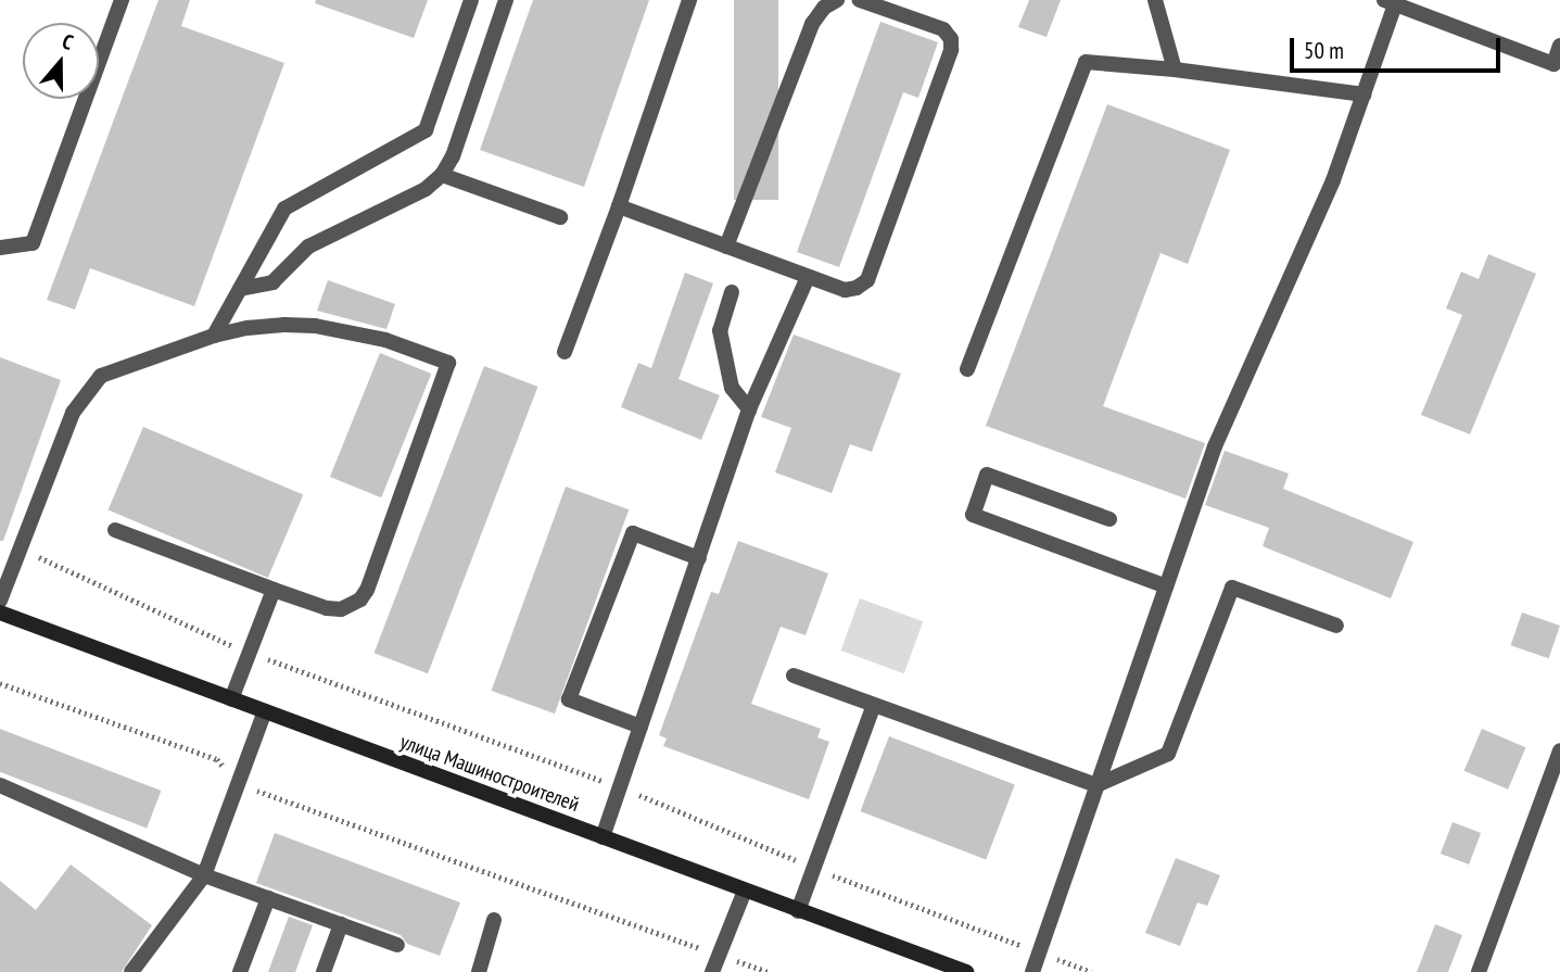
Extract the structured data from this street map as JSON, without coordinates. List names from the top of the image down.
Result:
{
  "streets": {
    "main road": ["улица Машиностроителей"]
  },
  "scale_bar": "50 m",
  "north": "top"
}
